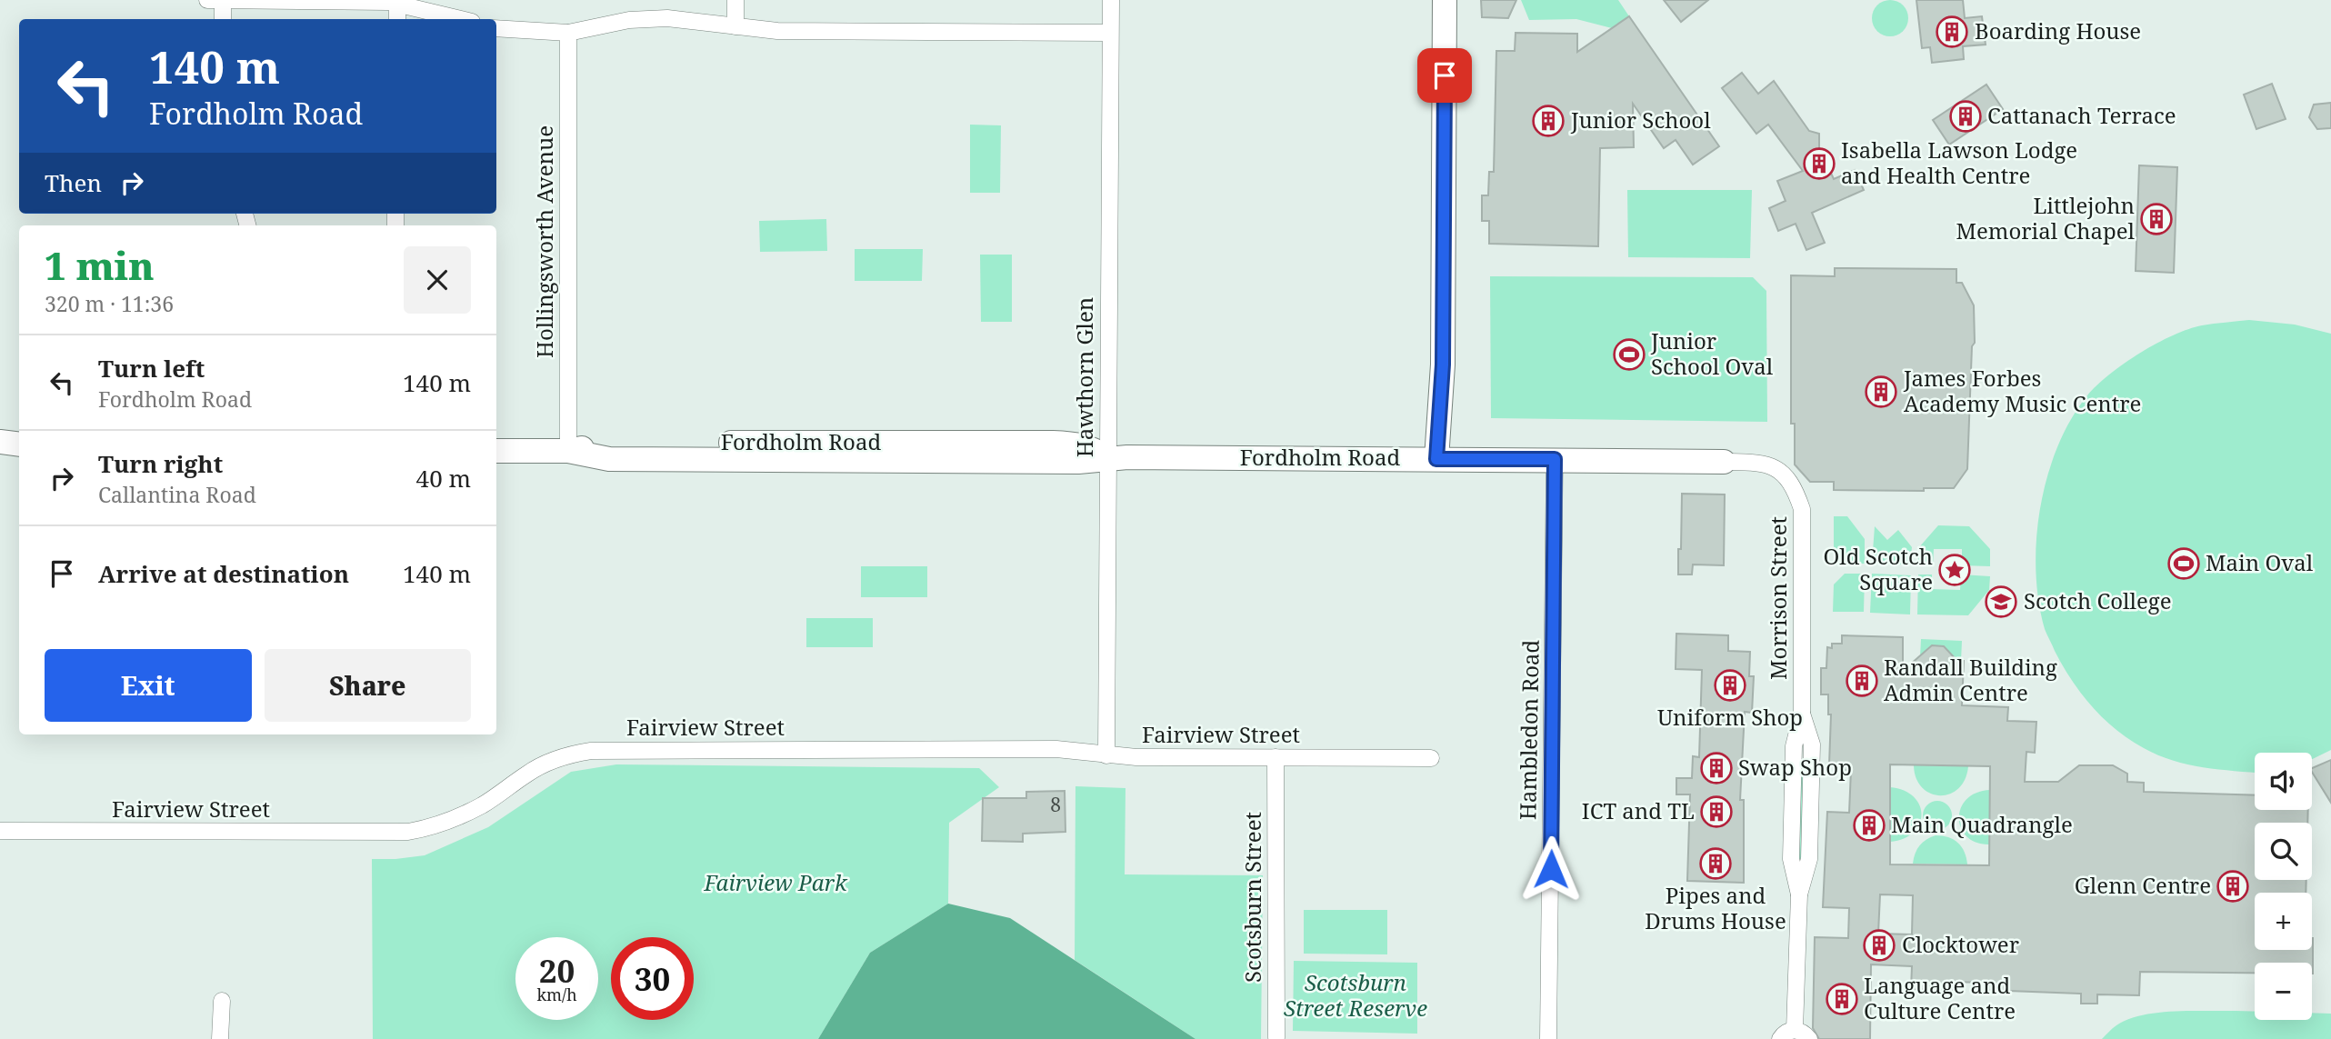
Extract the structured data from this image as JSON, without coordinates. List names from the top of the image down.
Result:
{
  "streets": {
    "street": [
      "Hollingsworth Avenue",
      "Hawthorn Glen",
      "Fordholm Road",
      "Morrison Street",
      "Fairview Street",
      "Hambledon Road",
      "Scotsburn Street"
    ]
  },
  "crossings": [
    ["Hollingsworth Avenue", "Fordholm Road"],
    ["Hawthorn Glen", "Fordholm Road"],
    ["Hawthorn Glen", "Fairview Street"],
    ["Fordholm Road", "Morrison Street"],
    ["Fordholm Road", "Hambledon Road"],
    ["Fairview Street", "Scotsburn Street"]
  ],
  "parks": ["Fairview Park", "Scotsburn Street Reserve"],
  "places": {
    "building": [
      "Boarding House",
      "Cattanach Terrace",
      "Junior School",
      "Isabella Lawson Lodge and Health Centre",
      "Littlejohn Memorial Chapel",
      "James Forbes Academy Music Centre",
      "Randall Building Admin Centre",
      "Uniform Shop",
      "Swap Shop",
      "ICT and TL",
      "Main Quadrangle",
      "Pipes and Drums House",
      "Glenn Centre",
      "Clocktower",
      "Language and Culture Centre"
    ],
    "sports": ["Junior School Oval", "Main Oval"],
    "place": ["Old Scotch Square"],
    "school or university": ["Scotch College"]
  },
  "house_numbers": ["8"],
  "page": {
    "turn": ["140 m", "Fordholm Road"],
    "then": "Then",
    "heading": ["1 min", "320 m · 11:36"],
    "list": [
      {
        "name": "Turn left",
        "note": "Fordholm Road",
        "value": "140 m"
      },
      {
        "name": "Turn right",
        "note": "Callantina Road",
        "value": "40 m"
      },
      {
        "name": "Arrive at destination",
        "value": "140 m"
      }
    ],
    "buttons": ["Exit", "Share"],
    "map_buttons": ["+", "−"],
    "speed": "20 km/h",
    "limit": "30"
  }
}
